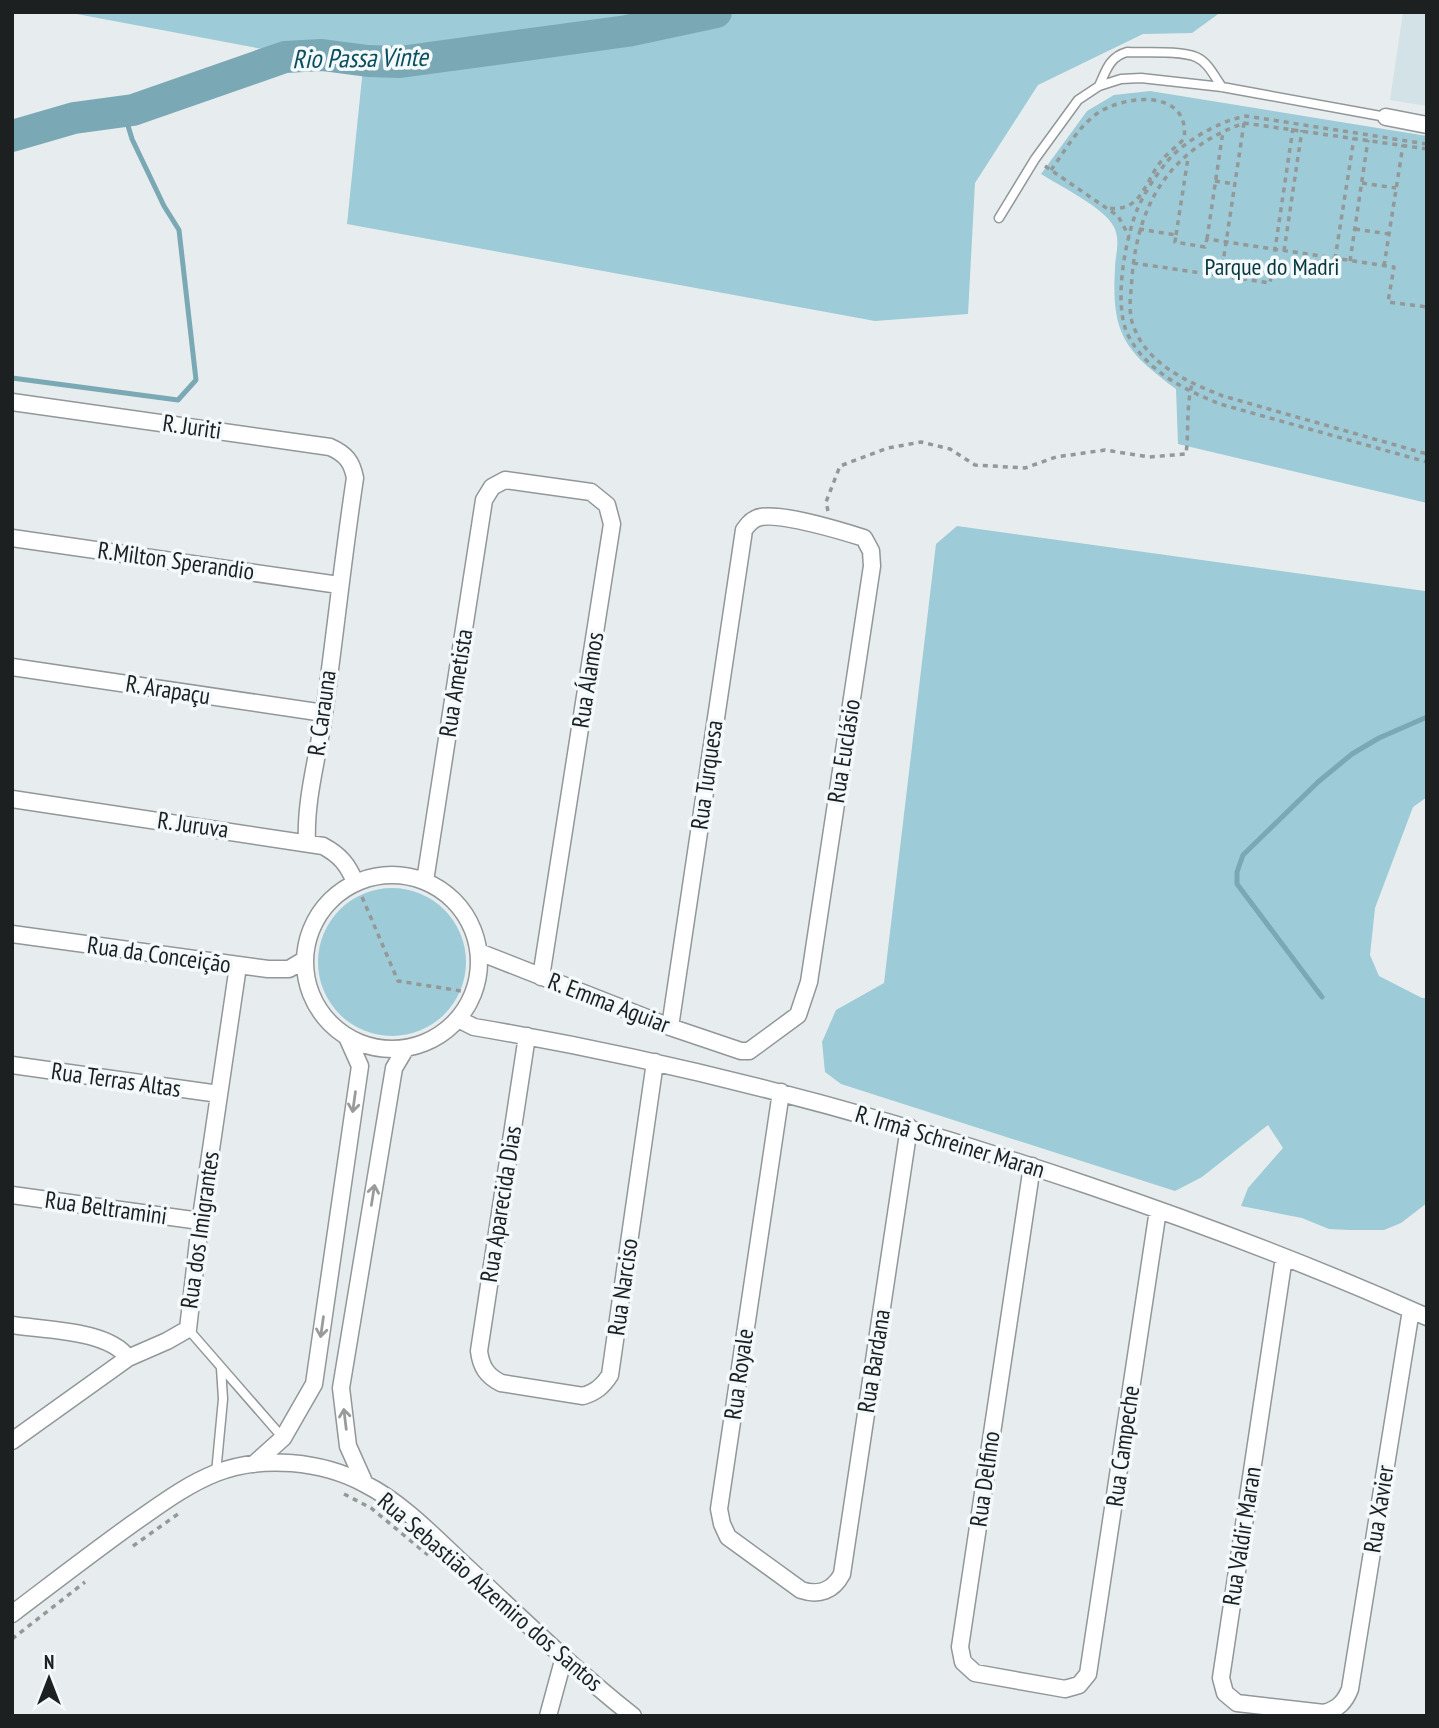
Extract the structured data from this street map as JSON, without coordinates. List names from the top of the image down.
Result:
{
  "streets": {
    "street": [
      "R. Juriti",
      "R.Milton Sperandio",
      "Rua Álamos",
      "Rua Ametista",
      "R. Arapaçu",
      "R. Carauna",
      "Rua Euclásio",
      "Rua Turquesa",
      "R. Juruva",
      "Rua da Conceição",
      "R. Emma Aguiar",
      "Rua Terras Altas",
      "R. Irmã Schreiner Maran",
      "Rua Aparecida Dias",
      "Rua Beltramini",
      "Rua dos Imigrantes",
      "Rua Narciso",
      "Rua Bardana",
      "Rua Royale",
      "Rua Campeche",
      "Rua Delfino",
      "Rua Xavier",
      "Rua Valdir Maran",
      "Rua Sebastião Alzemiro dos Santos"
    ]
  },
  "crossings": [
    ["R. Juriti", "R. Carauna"],
    ["R.Milton Sperandio", "R. Carauna"],
    ["Rua Álamos", "Rua Ametista"],
    ["Rua Álamos", "R. Emma Aguiar"],
    ["R. Arapaçu", "R. Carauna"],
    ["R. Carauna", "R. Juruva"],
    ["Rua Euclásio", "Rua Turquesa"],
    ["Rua Euclásio", "R. Emma Aguiar"],
    ["Rua Turquesa", "R. Emma Aguiar"],
    ["Rua da Conceição", "Rua dos Imigrantes"],
    ["Rua Terras Altas", "Rua dos Imigrantes"],
    ["R. Irmã Schreiner Maran", "Rua Aparecida Dias"],
    ["R. Irmã Schreiner Maran", "Rua Narciso"],
    ["R. Irmã Schreiner Maran", "Rua Bardana"],
    ["R. Irmã Schreiner Maran", "Rua Royale"],
    ["R. Irmã Schreiner Maran", "Rua Campeche"],
    ["R. Irmã Schreiner Maran", "Rua Delfino"],
    ["R. Irmã Schreiner Maran", "Rua Xavier"],
    ["R. Irmã Schreiner Maran", "Rua Valdir Maran"],
    ["Rua Aparecida Dias", "Rua Narciso"],
    ["Rua Beltramini", "Rua dos Imigrantes"],
    ["Rua Bardana", "Rua Royale"],
    ["Rua Campeche", "Rua Delfino"],
    ["Rua Xavier", "Rua Valdir Maran"]
  ],
  "water": ["Rio Passa Vinte"],
  "parks": ["Parque do Madri"],
  "north": "top"
}
